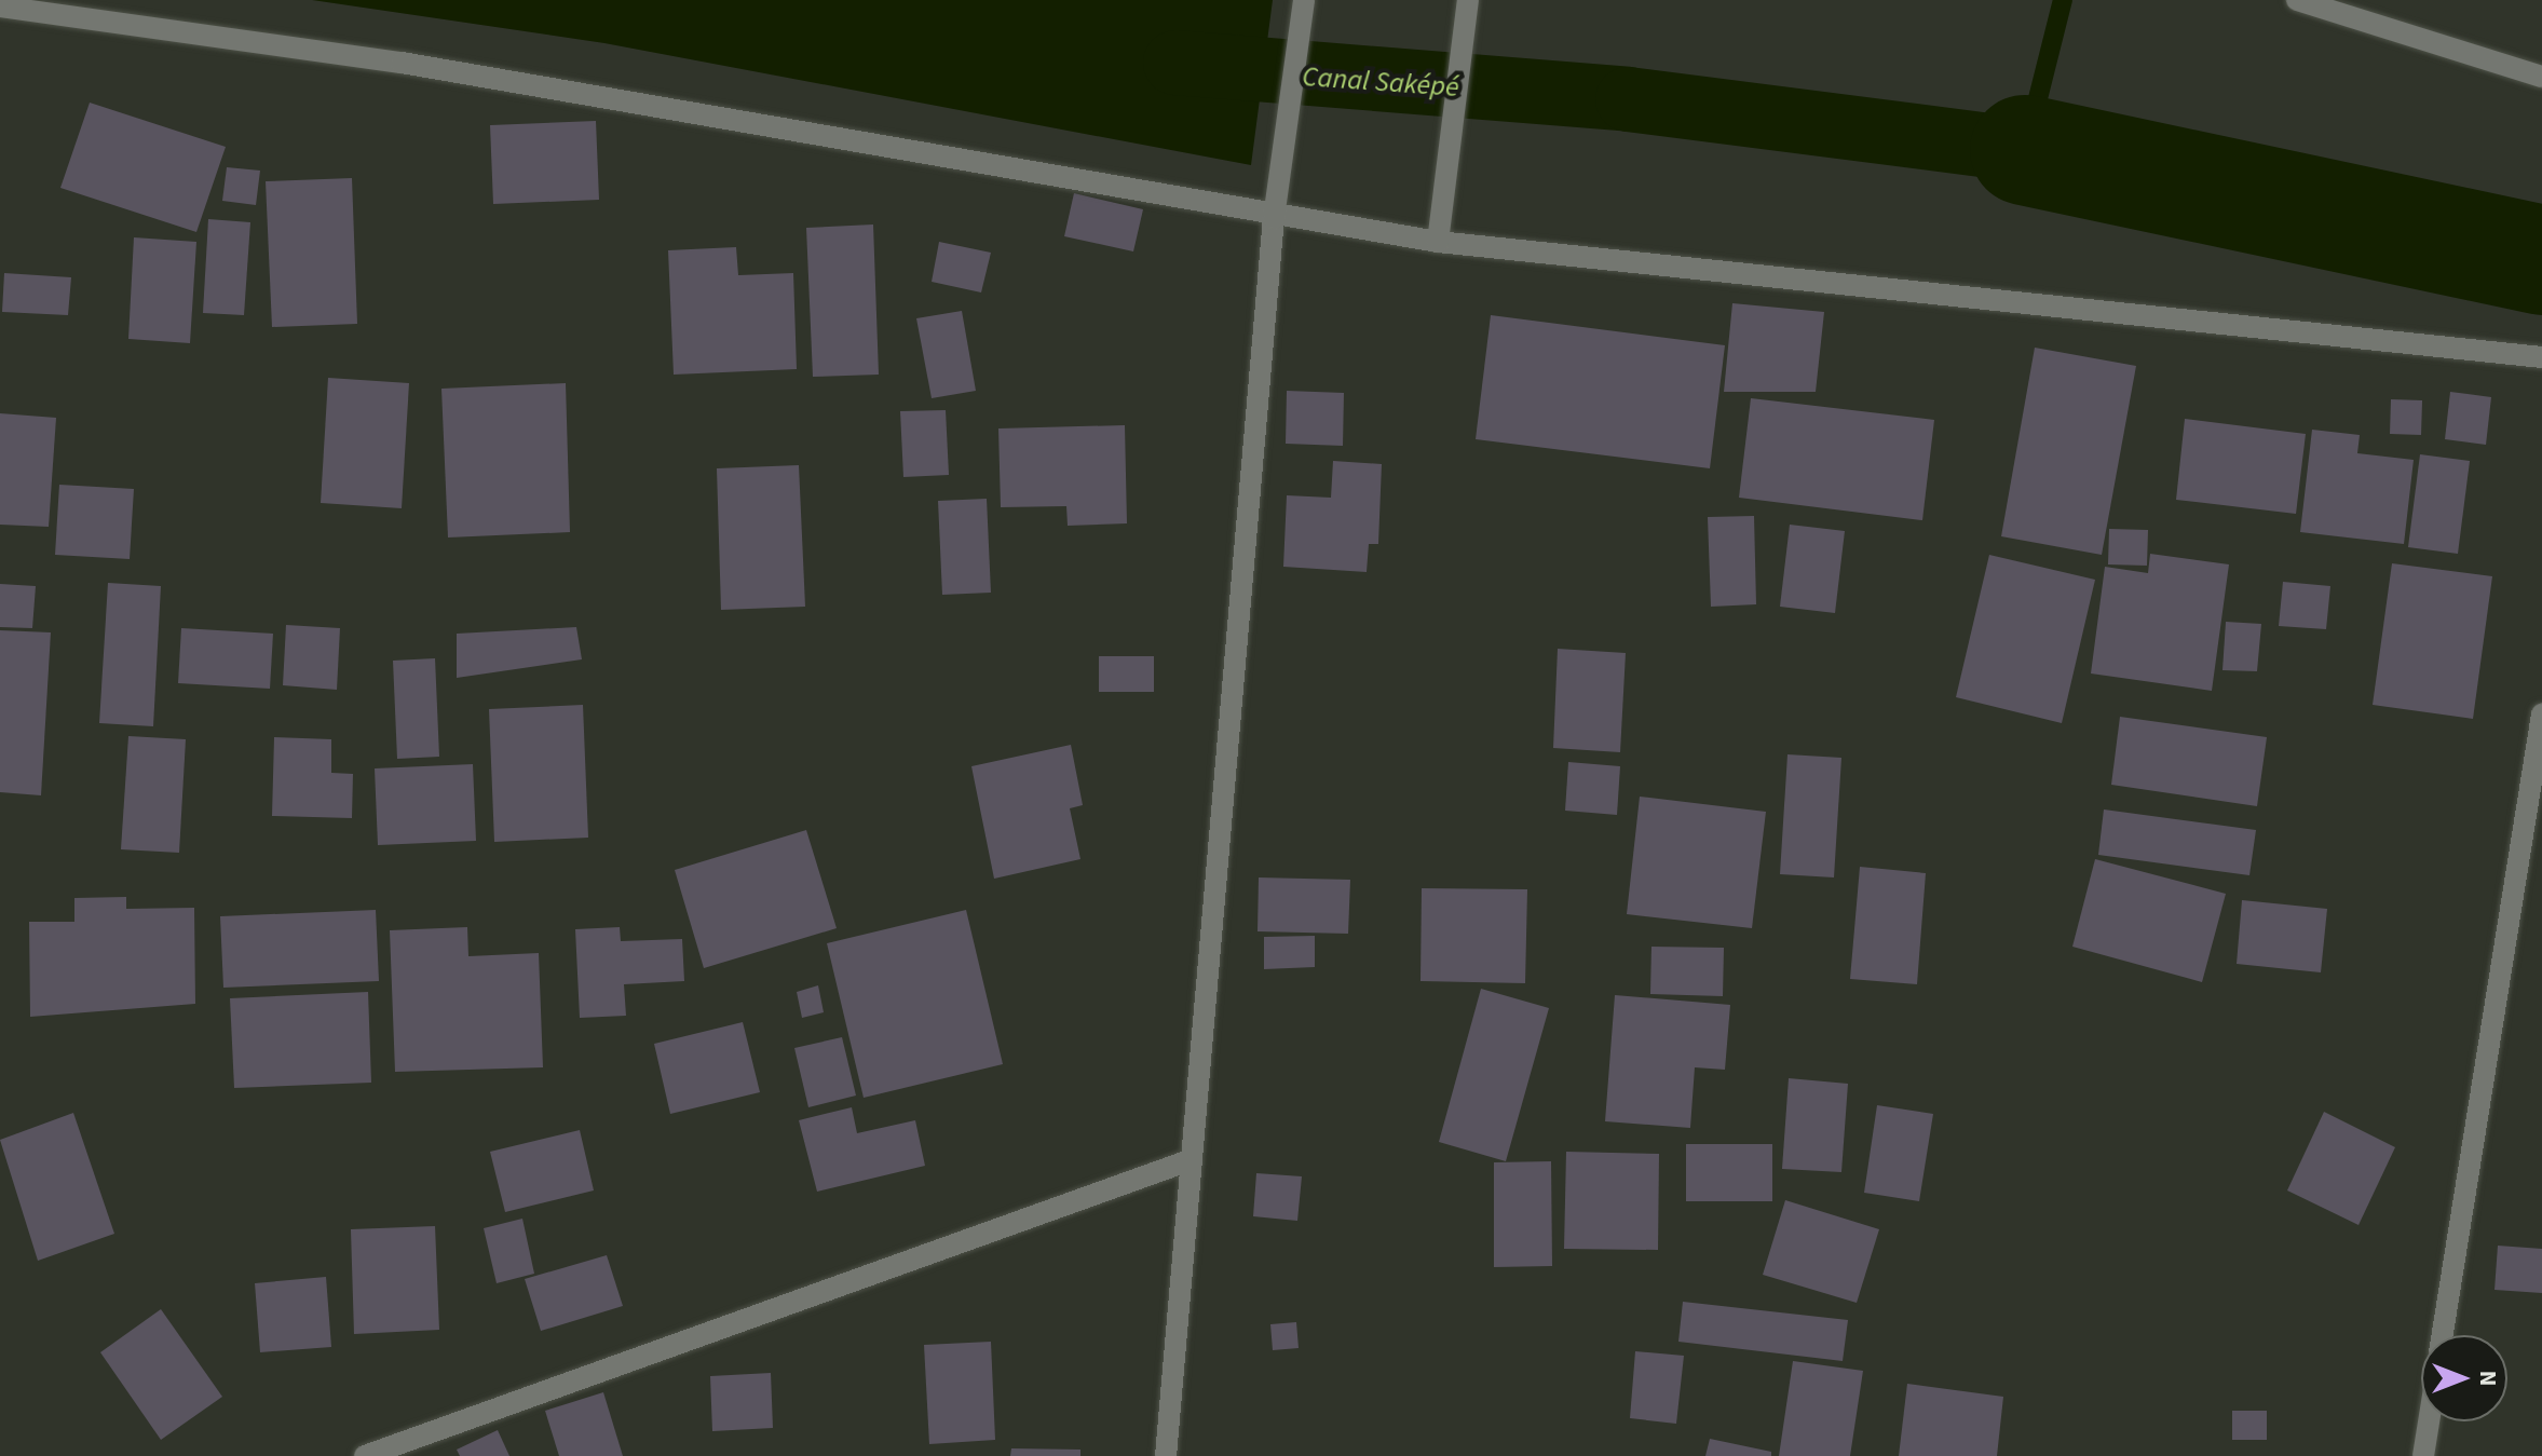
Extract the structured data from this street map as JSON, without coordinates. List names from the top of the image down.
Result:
{
  "water": ["Canal Saképé"],
  "north": "right"
}
